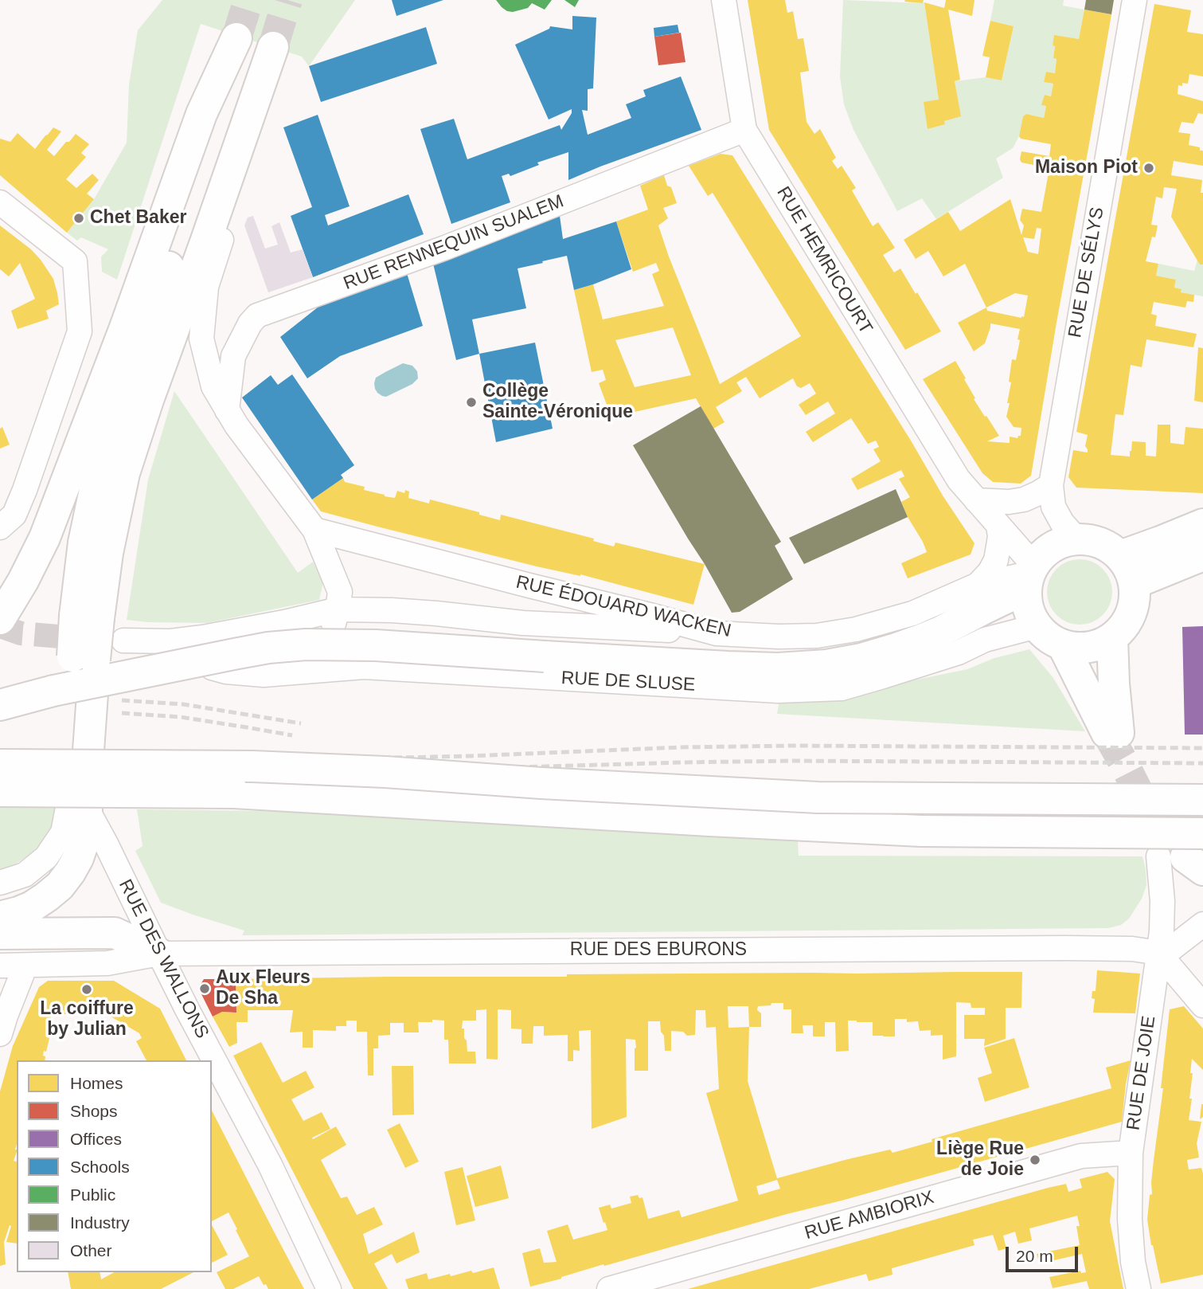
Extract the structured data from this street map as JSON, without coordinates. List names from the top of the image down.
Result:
{
  "streets": {
    "street": [
      "RUE RENNEQUIN SUALEM",
      "RUE HEMRICOURT",
      "RUE DE SÉLYS",
      "RUE ÉDOUARD WACKEN",
      "RUE DE SLUSE",
      "RUE DES EBURONS",
      "RUE DES WALLONS",
      "RUE DE JOIE",
      "RUE AMBIORIX"
    ]
  },
  "crossings": [
    ["RUE RENNEQUIN SUALEM", "RUE HEMRICOURT"],
    ["RUE HEMRICOURT", "RUE DE SÉLYS"],
    ["RUE HEMRICOURT", "RUE ÉDOUARD WACKEN"],
    ["RUE HEMRICOURT", "RUE DE SLUSE"],
    ["RUE DE SÉLYS", "RUE ÉDOUARD WACKEN"],
    ["RUE DE SÉLYS", "RUE DE SLUSE"],
    ["RUE ÉDOUARD WACKEN", "RUE DE SLUSE"],
    ["RUE DES EBURONS", "RUE DES WALLONS"],
    ["RUE DES EBURONS", "RUE DE JOIE"],
    ["RUE DE JOIE", "RUE AMBIORIX"]
  ],
  "places": [
    "Maison Piot",
    "Chet Baker",
    "Collège Sainte-Véronique",
    "Aux Fleurs De Sha",
    "La coiffure by Julian",
    "Liège Rue de Joie"
  ],
  "legend": [
    "Homes",
    "Shops",
    "Offices",
    "Schools",
    "Public",
    "Industry",
    "Other"
  ],
  "scale_bar": "20 m"
}
